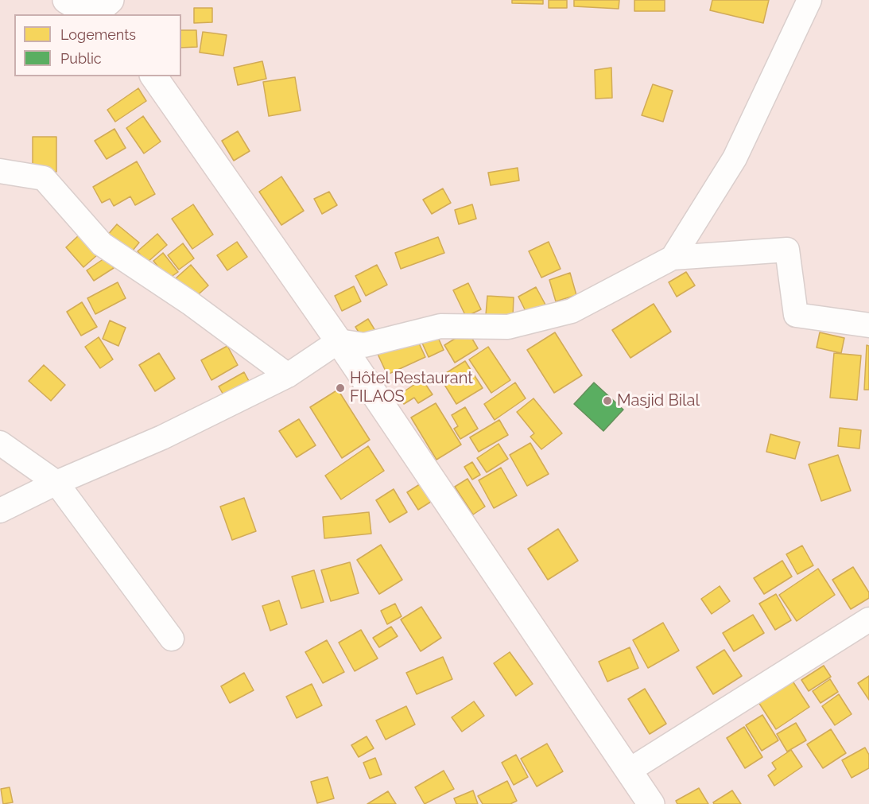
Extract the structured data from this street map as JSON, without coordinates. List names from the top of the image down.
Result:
{
  "places": ["Hôtel Restaurant FILAOS", "Masjid Bilal"],
  "legend": ["Logements", "Public"]
}
